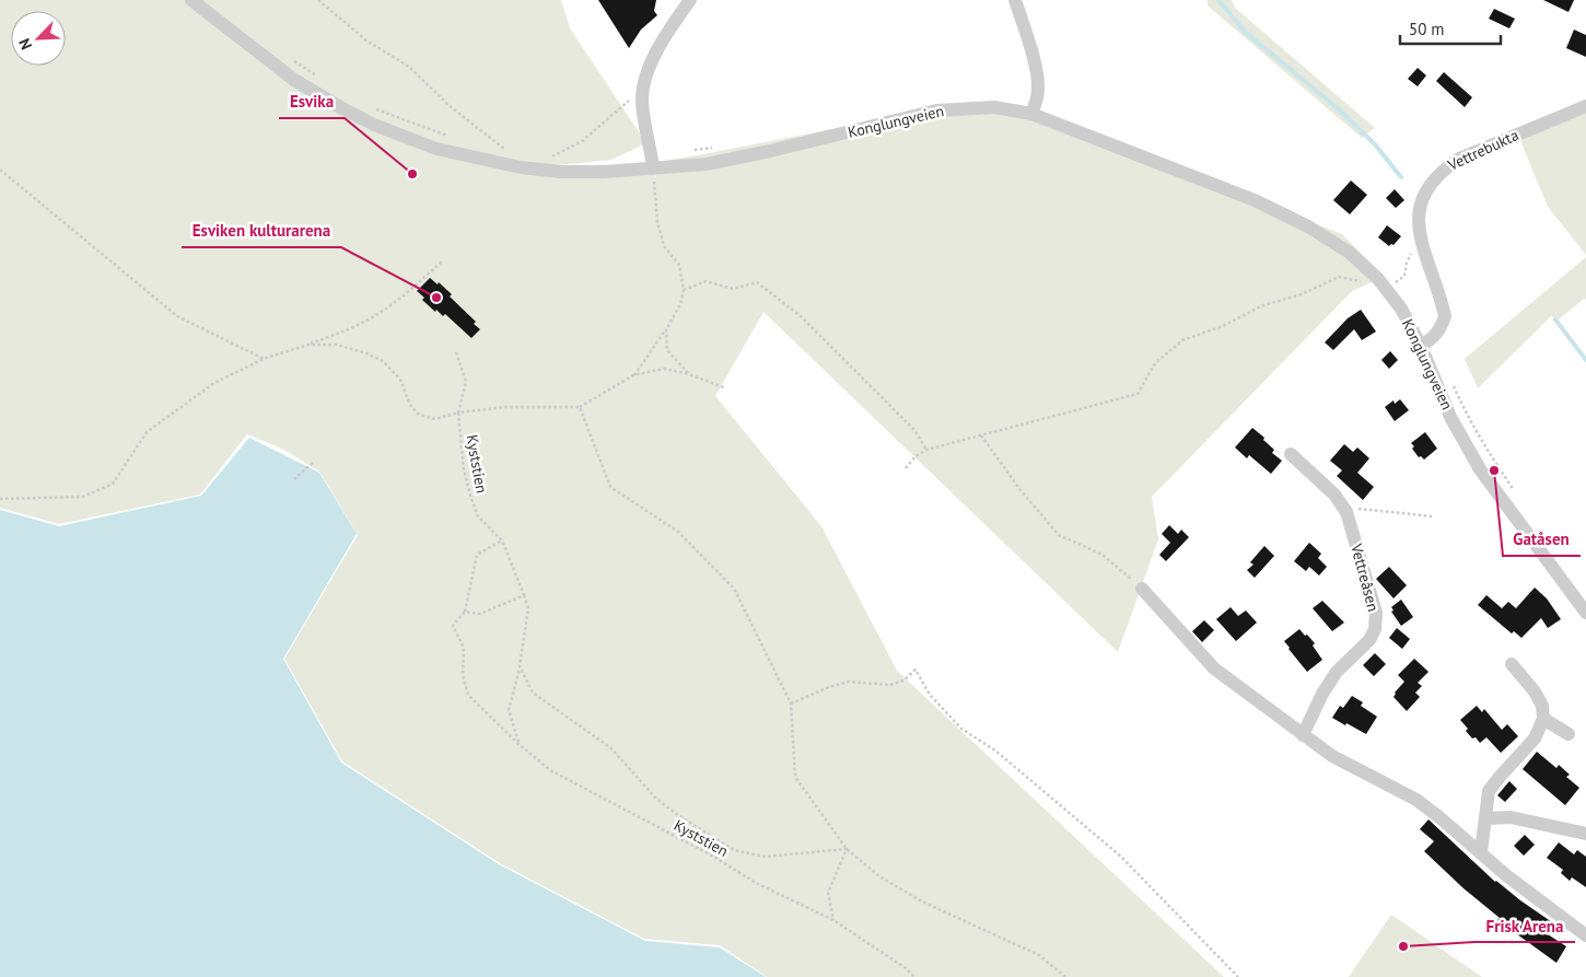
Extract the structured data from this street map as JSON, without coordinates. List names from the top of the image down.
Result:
{
  "streets": {
    "street": ["Konglungveien", "Vettrebukta", "Vettreåsen"],
    "path": ["Kyststien"]
  },
  "crossings": [
    ["Konglungveien", "Vettrebukta"]
  ],
  "places": [
    "Esvika",
    "Esviken kulturarena",
    "Gatåsen",
    "Frisk Arena"
  ],
  "scale_bar": "50 m",
  "north": "bottom left"
}
